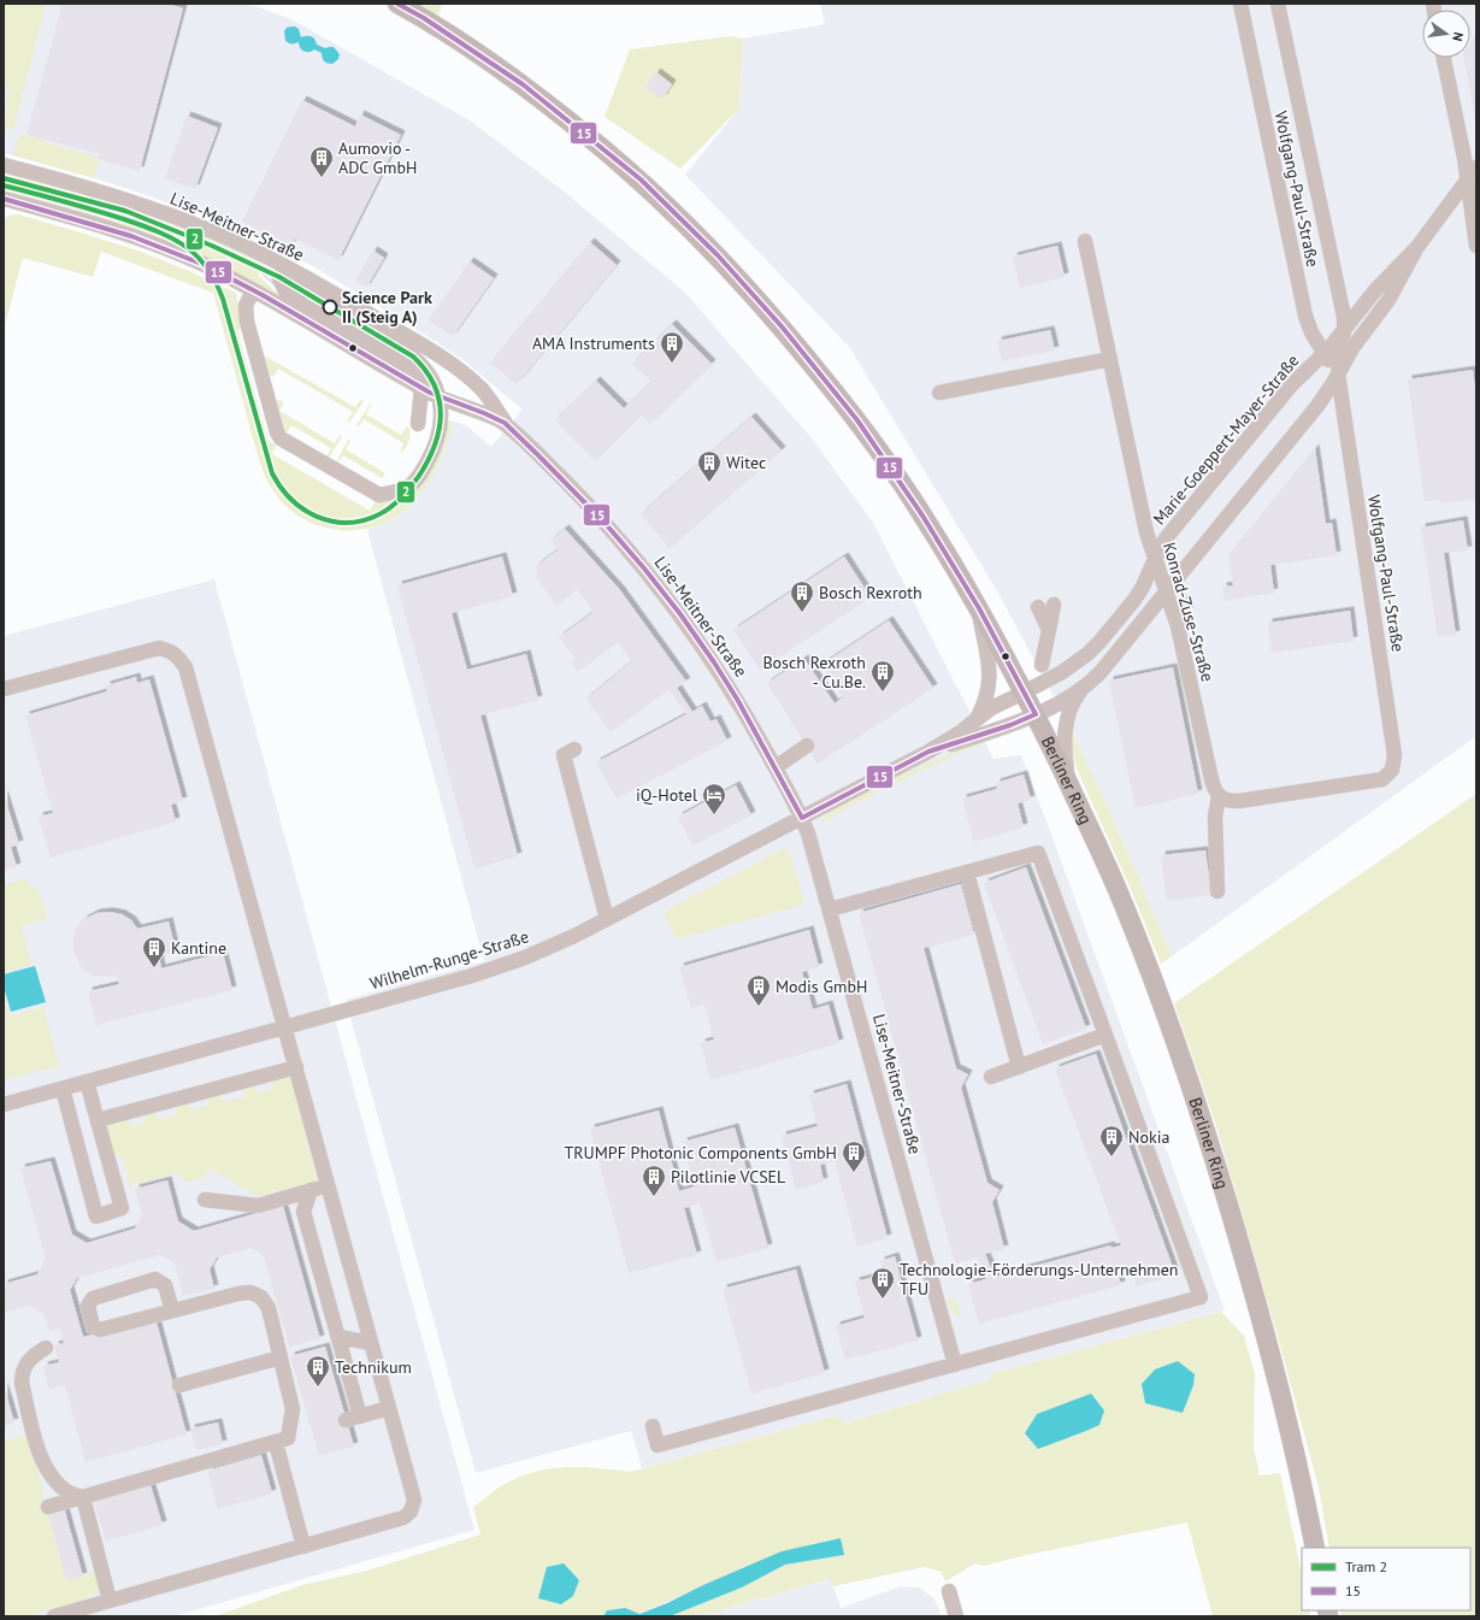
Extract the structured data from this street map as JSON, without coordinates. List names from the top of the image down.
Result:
{
  "streets": {
    "main road": ["Berliner Ring"],
    "street": [
      "Wolfgang-Paul-Straße",
      "Lise-Meitner-Straße",
      "Marie-Goeppert-Mayer-Straße",
      "Konrad-Zuse-Straße",
      "Wilhelm-Runge-Straße"
    ]
  },
  "crossings": [
    ["Wolfgang-Paul-Straße", "Marie-Goeppert-Mayer-Straße"],
    ["Wolfgang-Paul-Straße", "Konrad-Zuse-Straße"],
    ["Lise-Meitner-Straße", "Wilhelm-Runge-Straße"],
    ["Marie-Goeppert-Mayer-Straße", "Konrad-Zuse-Straße"],
    ["Marie-Goeppert-Mayer-Straße", "Berliner Ring"],
    ["Marie-Goeppert-Mayer-Straße", "Wilhelm-Runge-Straße"],
    ["Berliner Ring", "Wilhelm-Runge-Straße"]
  ],
  "places": {
    "building": [
      "Aumovio - ADC GmbH",
      "AMA Instruments",
      "Witec",
      "Bosch Rexroth",
      "Bosch Rexroth - Cu.Be.",
      "Kantine",
      "Modis GmbH",
      "Nokia",
      "TRUMPF Photonic Components GmbH",
      "Pilotlinie VCSEL",
      "Technologie-Förderungs-Unternehmen TFU",
      "Technikum"
    ],
    "other": ["Science Park II (Steig A)"],
    "hotel": ["iQ-Hotel"]
  },
  "lines": ["transit line 15", "tram line 2"],
  "legend": ["Tram 2", "15"],
  "north": "right"
}
